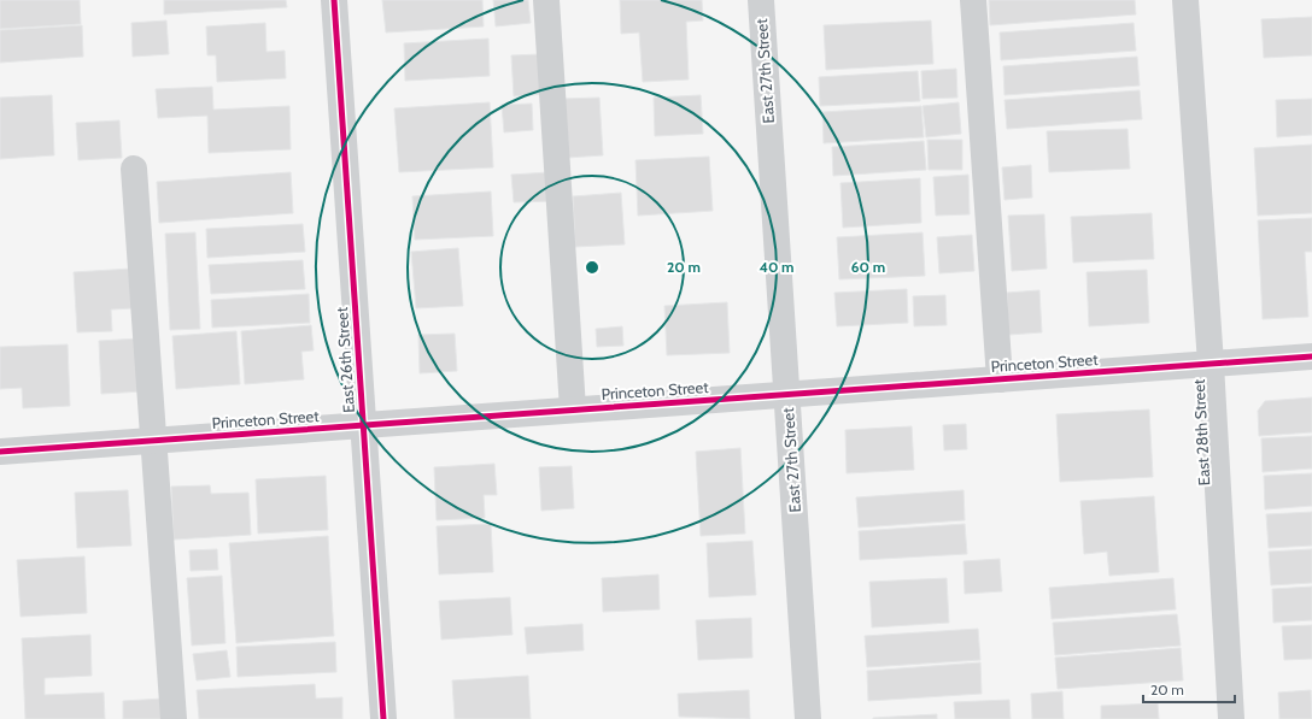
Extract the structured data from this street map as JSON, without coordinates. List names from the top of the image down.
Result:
{
  "streets": {
    "street": [
      "East 27th Street",
      "East 26th Street",
      "Princeton Street",
      "East 28th Street"
    ]
  },
  "crossings": [
    ["East 27th Street", "Princeton Street"],
    ["East 26th Street", "Princeton Street"],
    ["Princeton Street", "East 28th Street"]
  ],
  "scale_bar": "20 m",
  "rings": ["20 m", "40 m", "60 m"]
}
